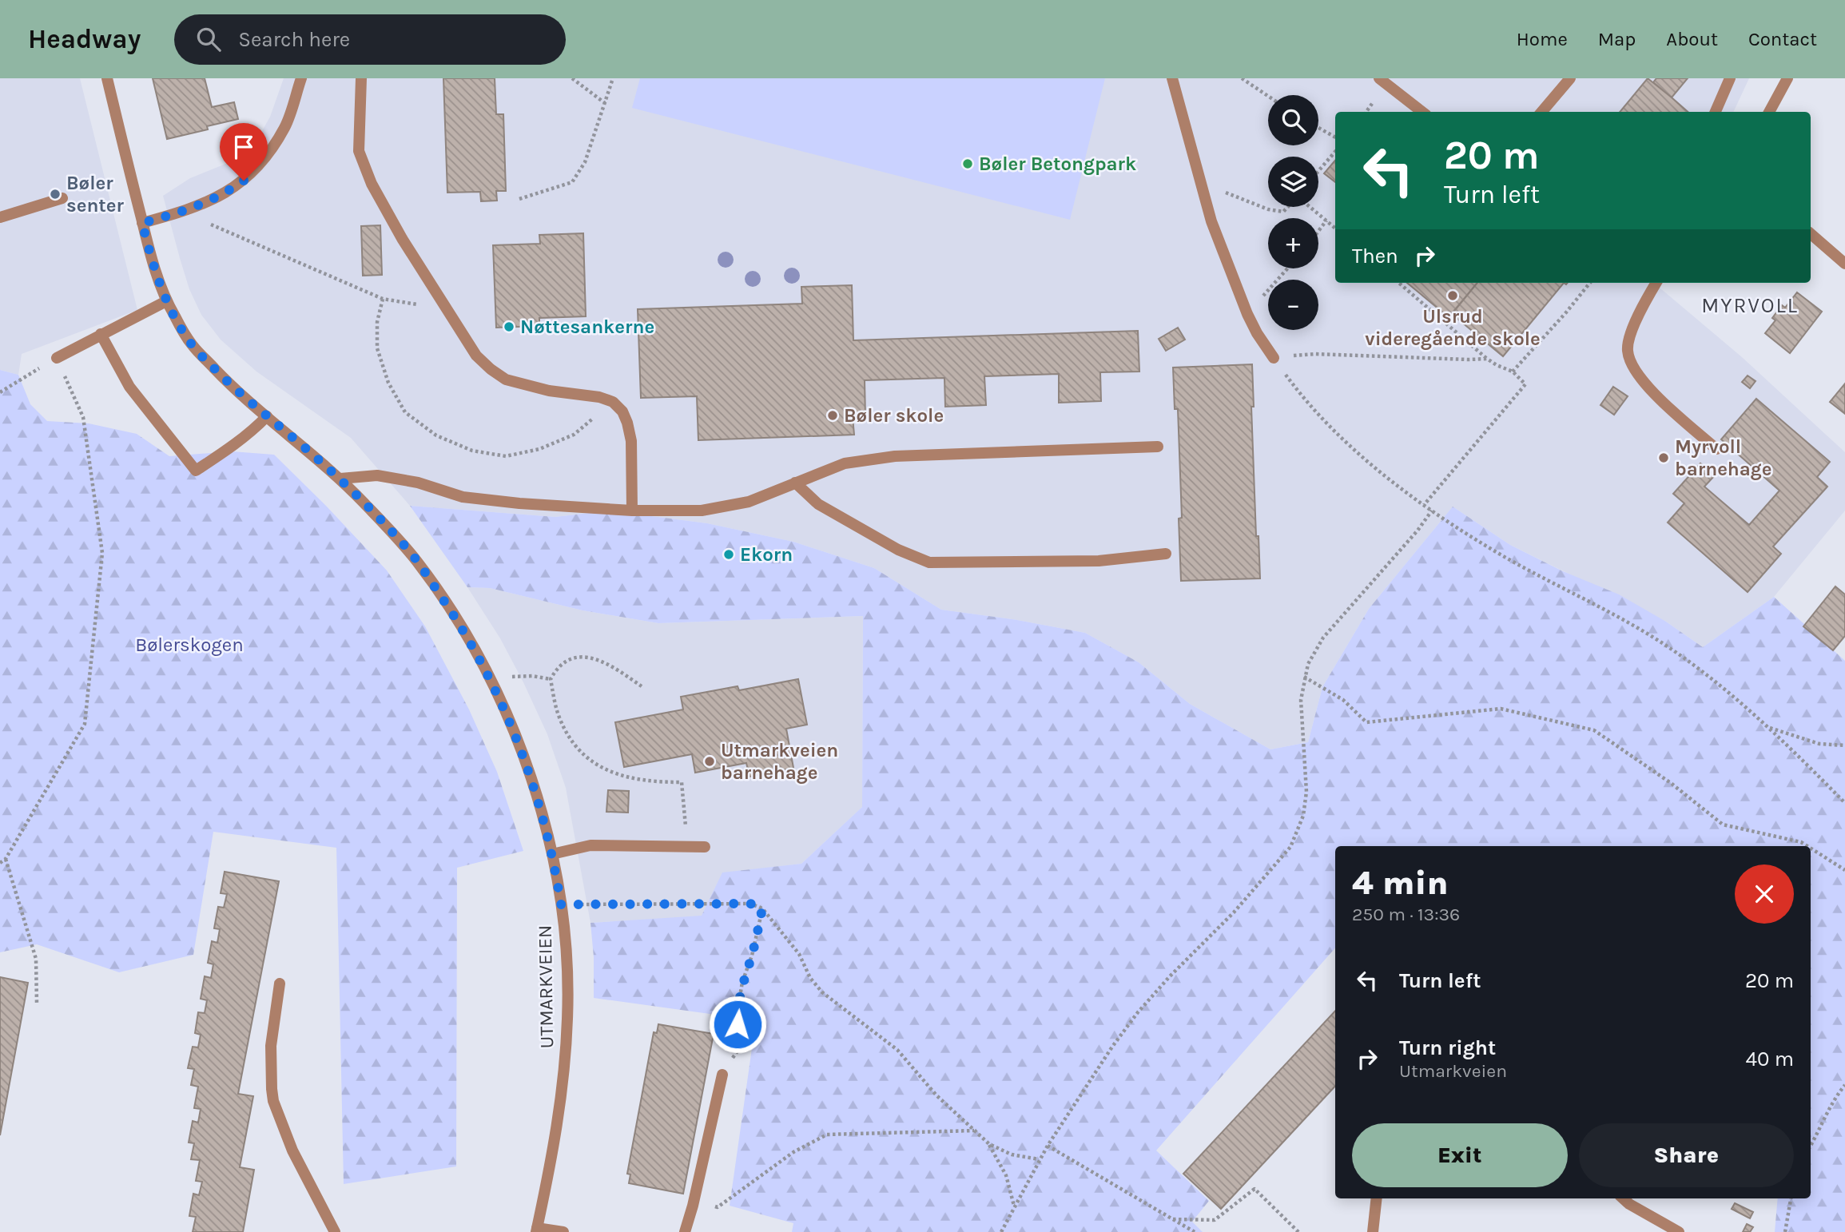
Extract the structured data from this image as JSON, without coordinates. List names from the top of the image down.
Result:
{
  "streets": {
    "street": ["UTMARKVEIEN"]
  },
  "districts": ["MYRVOLL"],
  "parks": ["Bølerskogen"],
  "places": [
    "Bøler Betongpark",
    "Bøler senter",
    "Ulsrud videregående skole",
    "Nøttesankerne",
    "Bøler skole",
    "Myrvoll barnehage",
    "Ekorn",
    "Utmarkveien barnehage"
  ],
  "page": {
    "header": "Headway",
    "search": "Search here",
    "nav": [
      "Home",
      "Map",
      "About",
      "Contact"
    ],
    "map_buttons": ["+", "−"],
    "turn": ["20 m", "Turn left"],
    "then": "Then",
    "heading": ["4 min", "250 m · 13:36"],
    "list": [
      {
        "name": "Turn left",
        "value": "20 m"
      },
      {
        "name": "Turn right",
        "note": "Utmarkveien",
        "value": "40 m"
      }
    ],
    "buttons": ["Exit", "Share"]
  }
}
